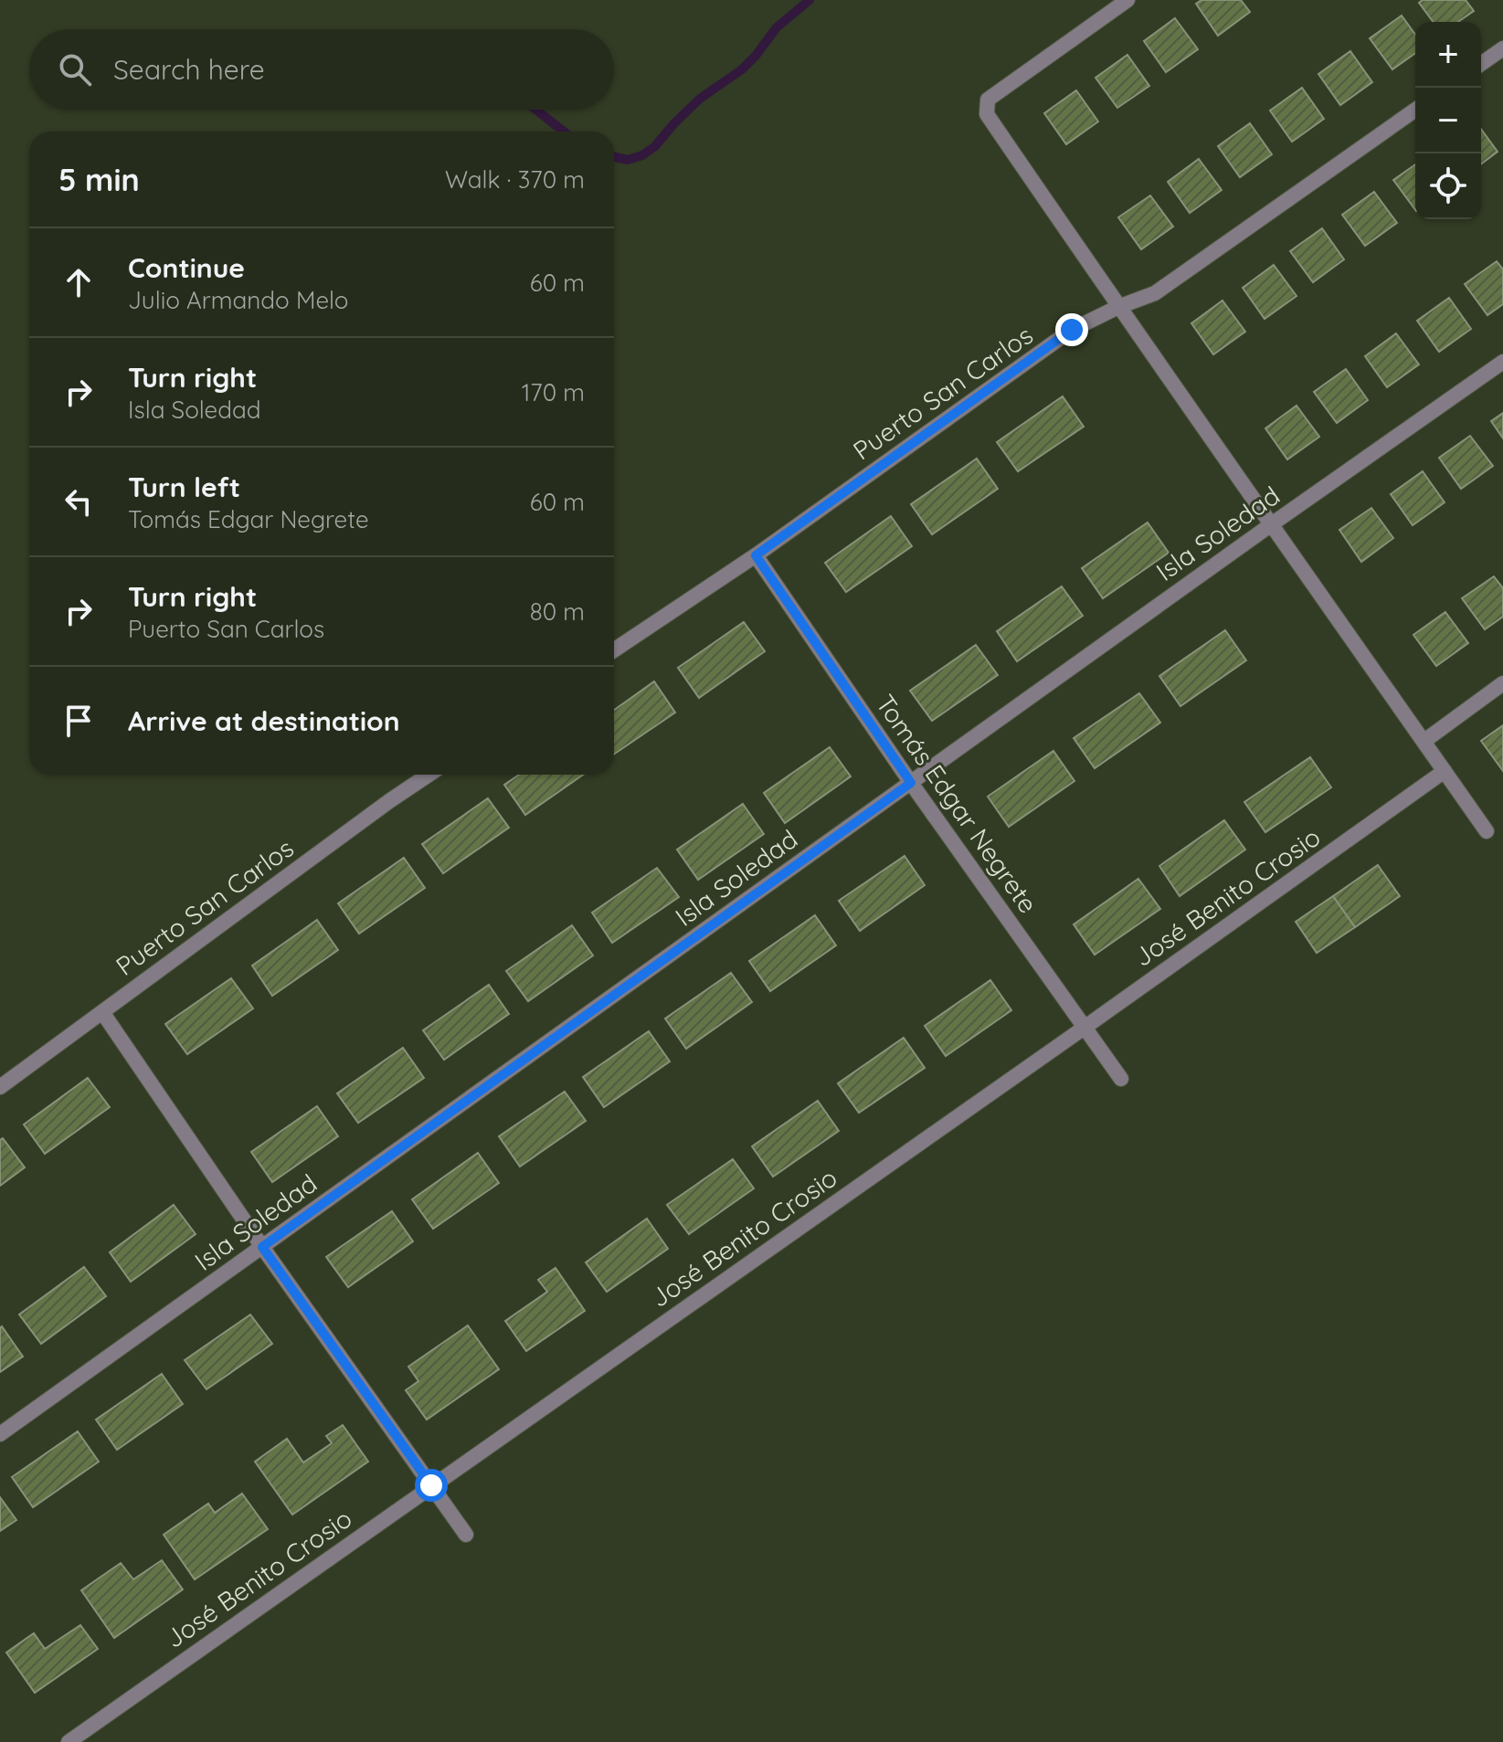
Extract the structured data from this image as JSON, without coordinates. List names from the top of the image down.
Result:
{
  "streets": {
    "street": [
      "Puerto San Carlos",
      "Isla Soledad",
      "Tomás Edgar Negrete",
      "José Benito Crosio"
    ]
  },
  "crossings": [
    ["Puerto San Carlos", "Tomás Edgar Negrete"],
    ["Isla Soledad", "Tomás Edgar Negrete"],
    ["Tomás Edgar Negrete", "José Benito Crosio"]
  ],
  "page": {
    "map_buttons": ["+", "−"],
    "search": "Search here",
    "heading": ["5 min", "Walk · 370 m"],
    "list": [
      ["Continue", "Julio Armando Melo", "60 m"],
      ["Turn right", "Isla Soledad", "170 m"],
      ["Turn left", "Tomás Edgar Negrete", "60 m"],
      ["Turn right", "Puerto San Carlos", "80 m"],
      "Arrive at destination"
    ]
  }
}
